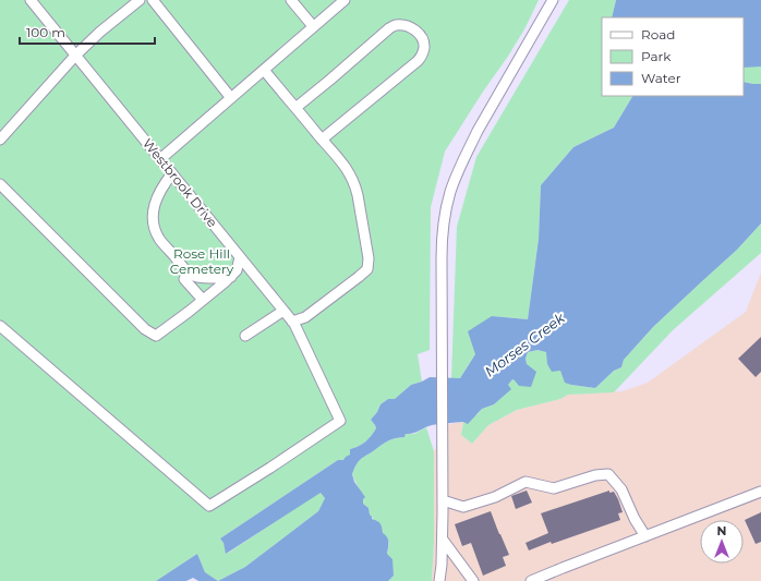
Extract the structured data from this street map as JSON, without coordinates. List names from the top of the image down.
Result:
{
  "streets": {
    "lane": ["Westbrook Drive"]
  },
  "water": ["Morses Creek"],
  "parks": ["Rose Hill Cemetery"],
  "legend": ["Road", "Park", "Water"],
  "scale_bar": "100 m",
  "north": "top"
}
